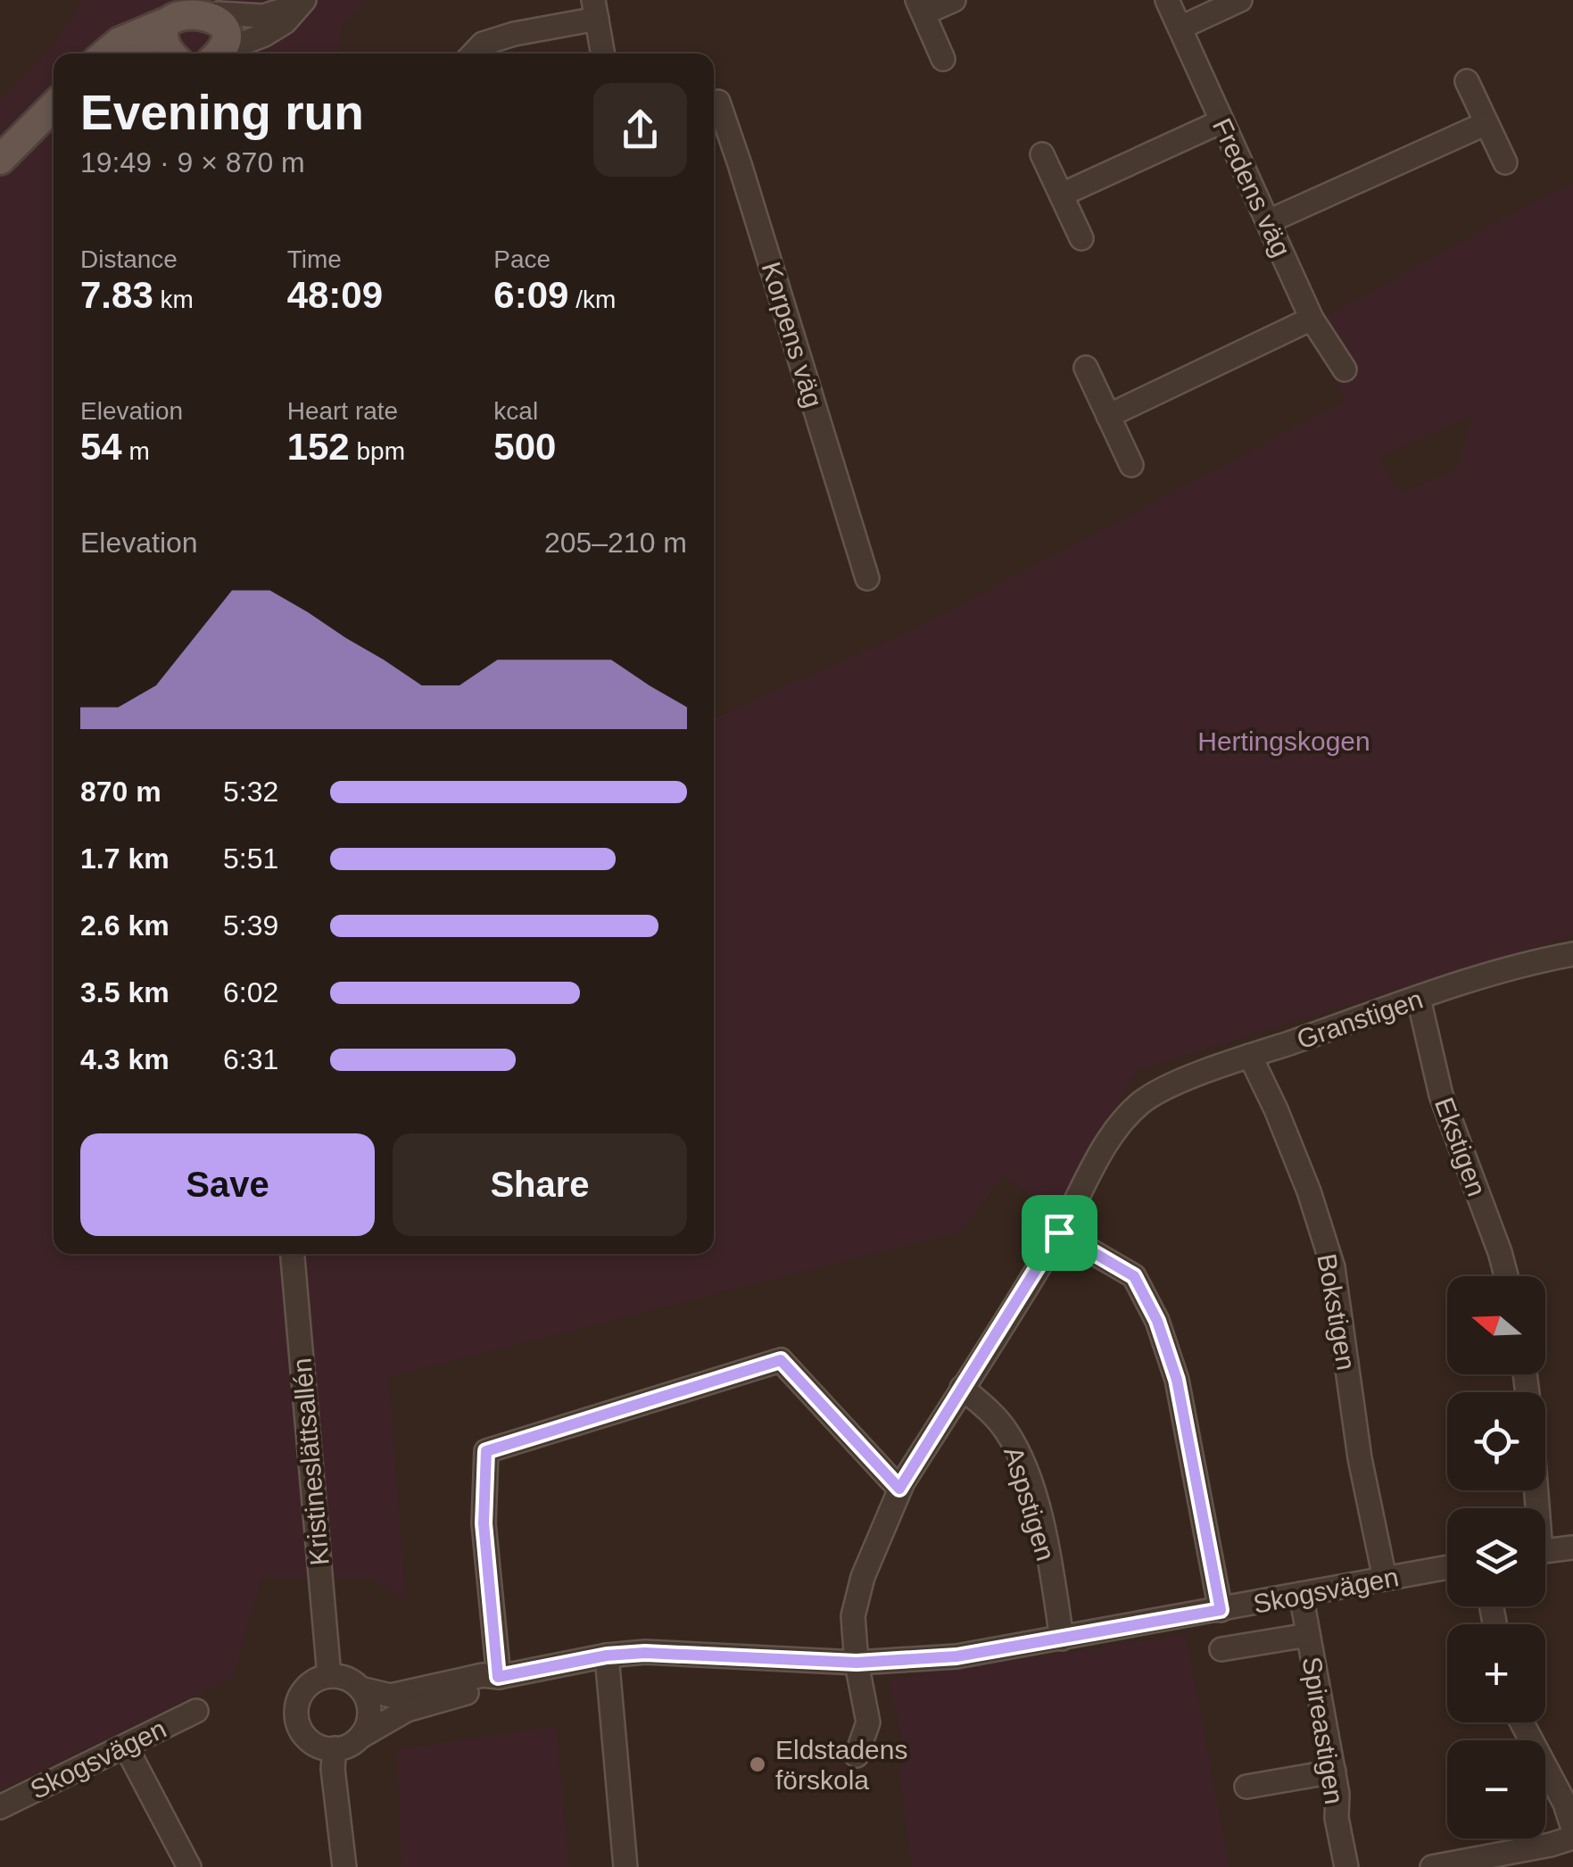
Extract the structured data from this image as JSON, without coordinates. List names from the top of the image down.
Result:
{
  "streets": {
    "street": [
      "Fredens väg",
      "Korpens väg",
      "Granstigen",
      "Ekstigen",
      "Bokstigen",
      "Kristineslättsallén",
      "Aspstigen",
      "Skogsvägen",
      "Spireastigen"
    ]
  },
  "crossings": [
    ["Granstigen", "Ekstigen"],
    ["Granstigen", "Bokstigen"],
    ["Bokstigen", "Skogsvägen"],
    ["Kristineslättsallén", "Skogsvägen"],
    ["Aspstigen", "Skogsvägen"],
    ["Skogsvägen", "Spireastigen"]
  ],
  "parks": ["Hertingskogen"],
  "places": ["Eldstadens förskola"],
  "north": "left",
  "page": {
    "heading": ["Evening run", "19:49 · 9 × 870 m"],
    "stats": [
      ["Distance", "7.83 km"],
      ["Time", "48:09"],
      ["Pace", "6:09 /km"],
      ["Elevation", "54 m"],
      ["Heart rate", "152 bpm"],
      ["kcal", "500"]
    ],
    "chart": ["Elevation", "205–210 m"],
    "list": [
      {
        "name": "870 m",
        "note": "5:32"
      },
      {
        "name": "1.7 km",
        "note": "5:51"
      },
      {
        "name": "2.6 km",
        "note": "5:39"
      },
      {
        "name": "3.5 km",
        "note": "6:02"
      },
      {
        "name": "4.3 km",
        "note": "6:31"
      }
    ],
    "buttons": ["Save", "Share"],
    "map_buttons": ["+", "−"]
  }
}
